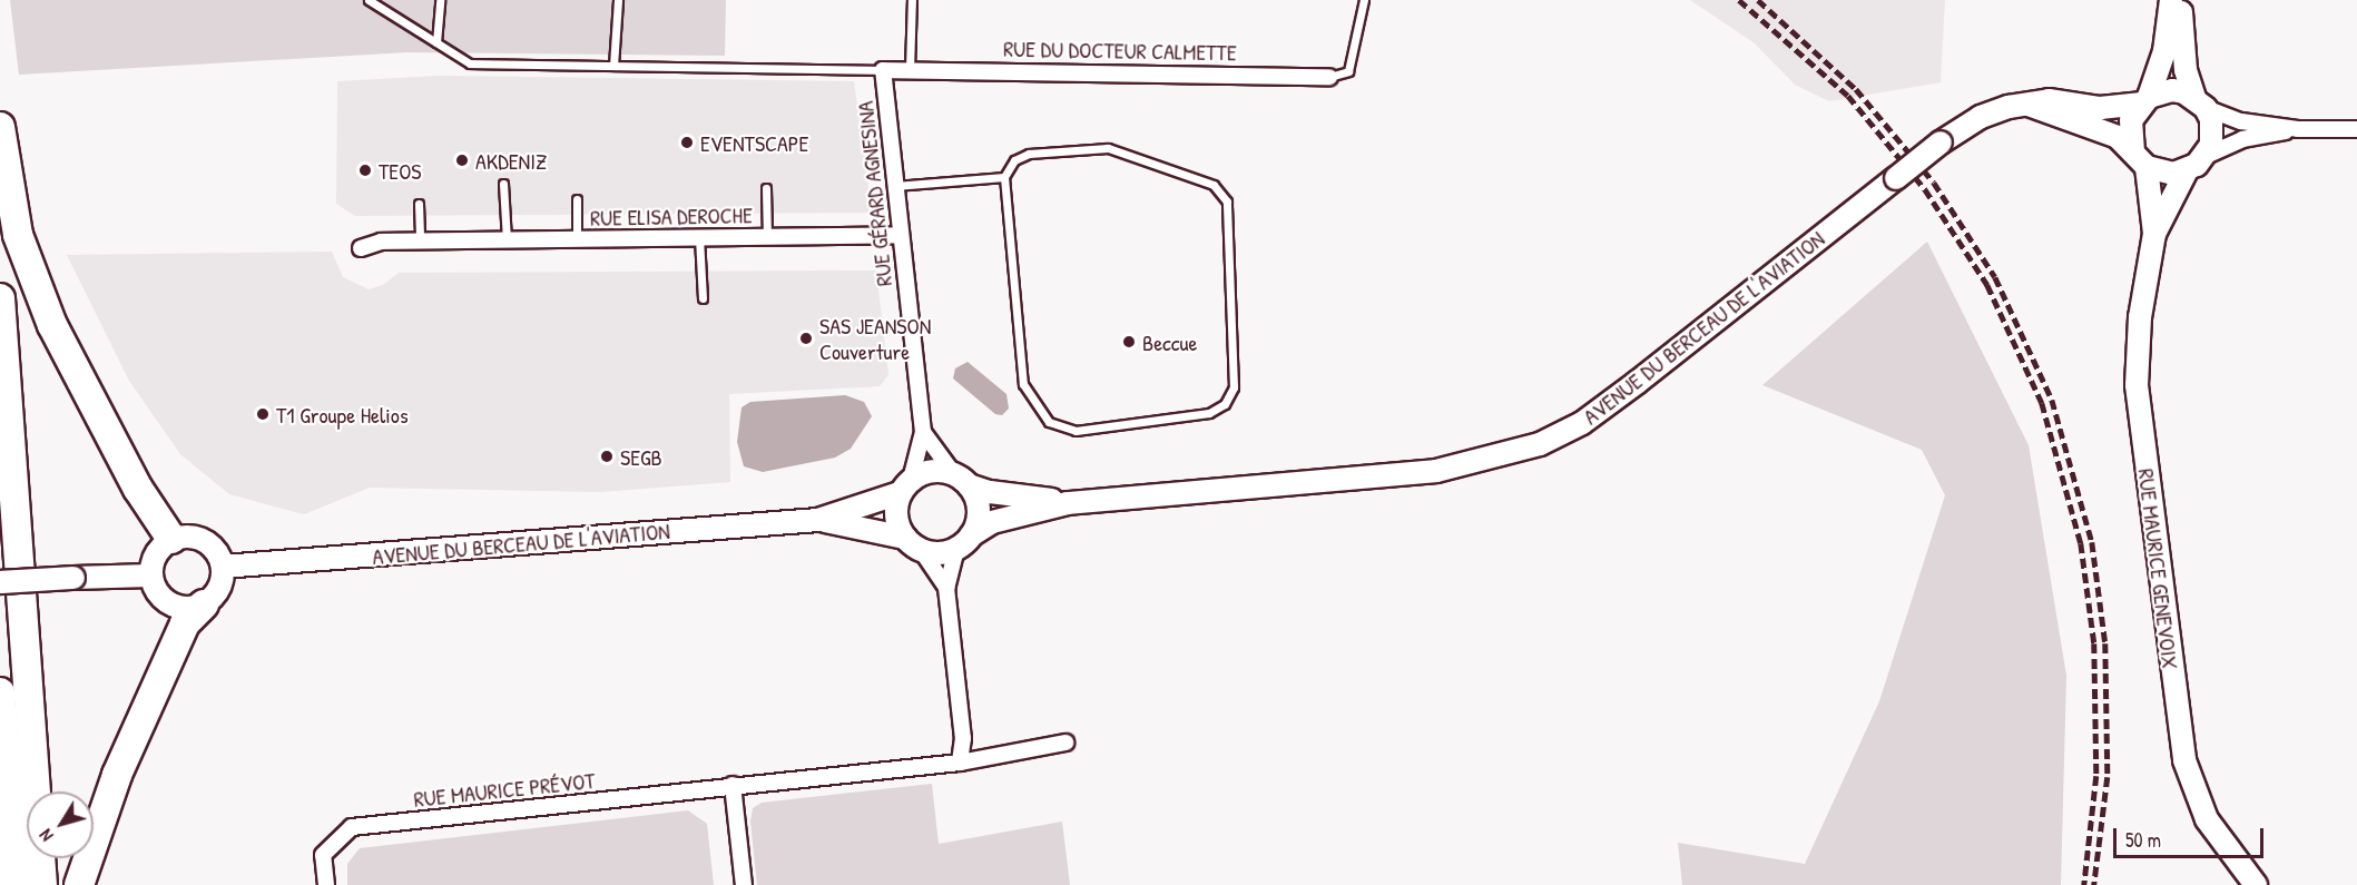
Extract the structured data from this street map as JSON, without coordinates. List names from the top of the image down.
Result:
{
  "streets": {
    "street": [
      "RUE DU DOCTEUR CALMETTE",
      "RUE GÉRARD AGNESINA",
      "RUE ELISA DEROCHE",
      "AVENUE DU BERCEAU DE L'AVIATION",
      "RUE MAURICE GENEVOIX",
      "RUE MAURICE PRÉVOT"
    ]
  },
  "crossings": [
    ["RUE DU DOCTEUR CALMETTE", "RUE GÉRARD AGNESINA"],
    ["RUE GÉRARD AGNESINA", "RUE ELISA DEROCHE"],
    ["RUE GÉRARD AGNESINA", "AVENUE DU BERCEAU DE L'AVIATION"]
  ],
  "places": [
    "EVENTSCAPE",
    "AKDENIZ",
    "TEOS",
    "SAS JEANSON Couverture",
    "Beccue",
    "T1 Groupe Helios",
    "SEGB"
  ],
  "scale_bar": "50 m",
  "north": "bottom left"
}
